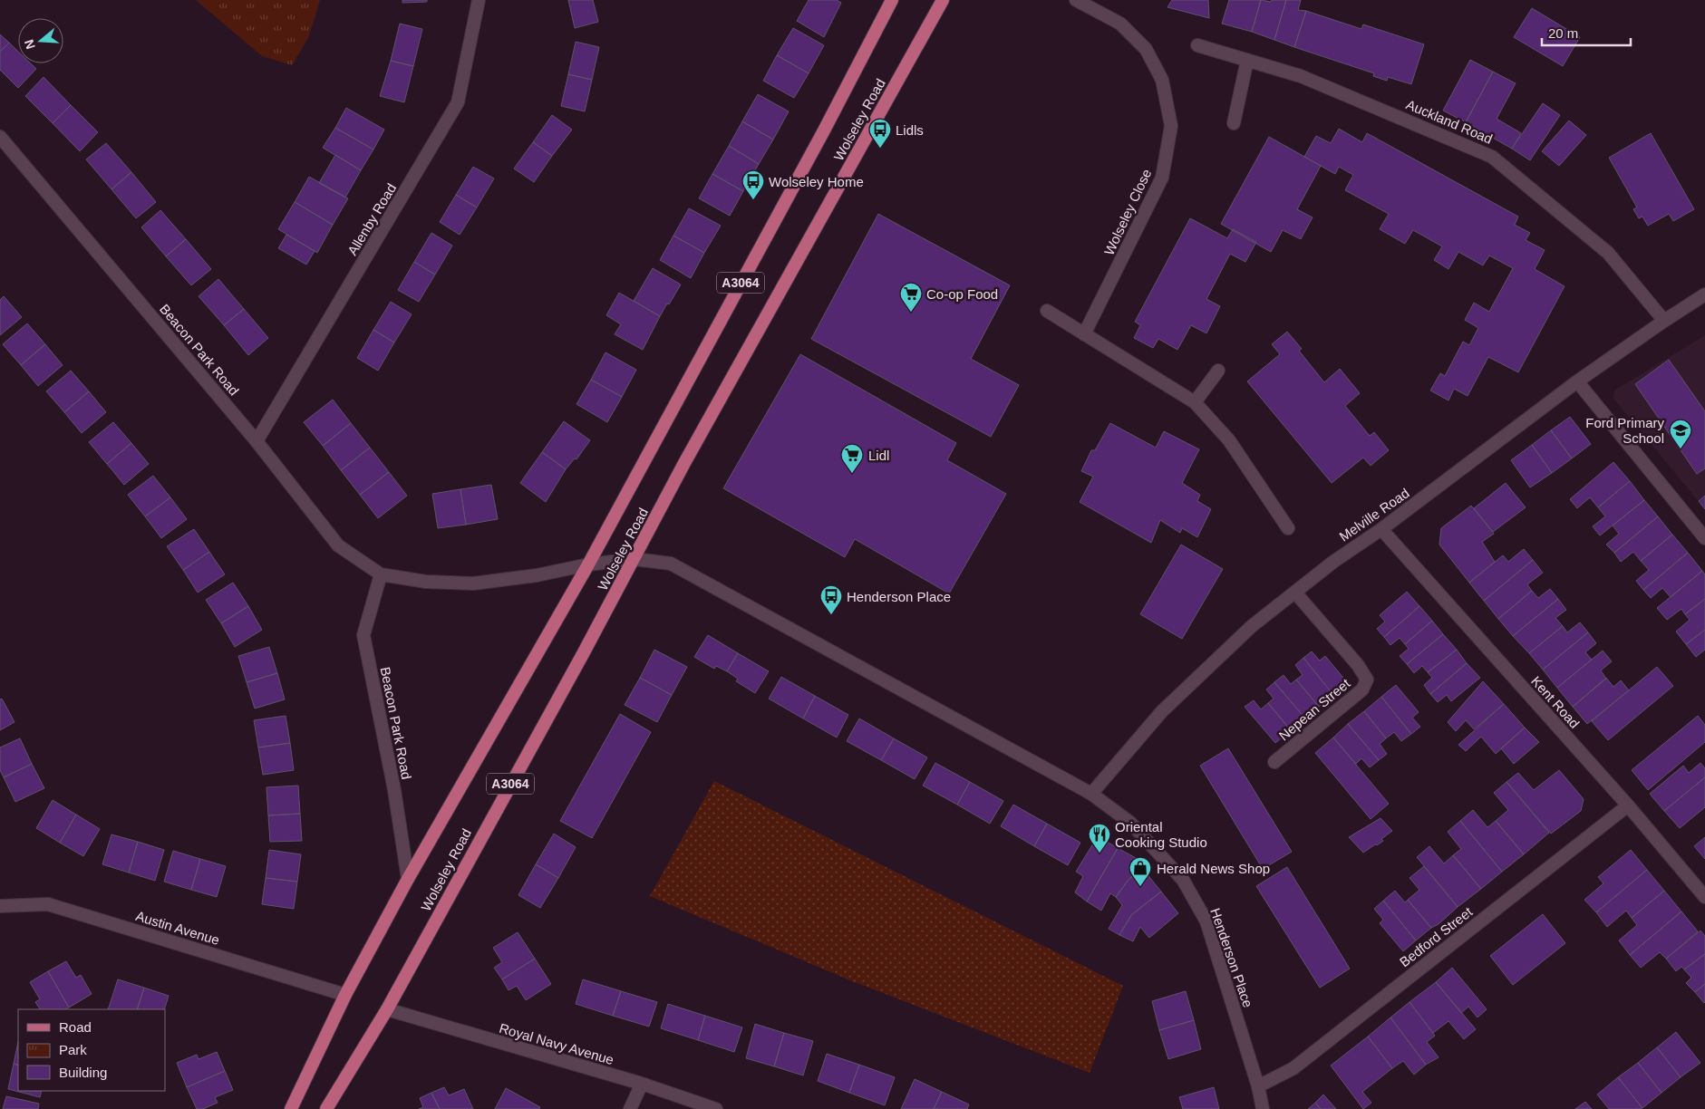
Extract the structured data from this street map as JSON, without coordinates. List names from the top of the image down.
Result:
{
  "streets": {
    "main road": ["Wolseley Road", "A3064"],
    "street": [
      "Auckland Road",
      "Wolseley Close",
      "Allenby Road",
      "Beacon Park Road",
      "Melville Road",
      "Kent Road",
      "Nepean Street",
      "Austin Avenue",
      "Bedford Street",
      "Henderson Place",
      "Royal Navy Avenue"
    ]
  },
  "crossings": [
    ["Wolseley Road", "Beacon Park Road"],
    ["Wolseley Road", "Austin Avenue"],
    ["Wolseley Road", "Henderson Place"],
    ["Wolseley Road", "Royal Navy Avenue"],
    ["Auckland Road", "Melville Road"],
    ["Allenby Road", "Beacon Park Road"],
    ["Beacon Park Road", "Henderson Place"],
    ["Melville Road", "Kent Road"],
    ["Melville Road", "Nepean Street"],
    ["Melville Road", "Henderson Place"],
    ["Kent Road", "Bedford Street"],
    ["Bedford Street", "Henderson Place"]
  ],
  "places": {
    "bus stop": ["Lidls", "Wolseley Home", "Henderson Place"],
    "supermarket": ["Co-op Food", "Lidl"],
    "school or university": ["Ford Primary School"],
    "restaurant": ["Oriental Cooking Studio"],
    "shop": ["Herald News Shop"]
  },
  "legend": ["Road", "Park", "Building"],
  "scale_bar": "20 m",
  "north": "left"
}
